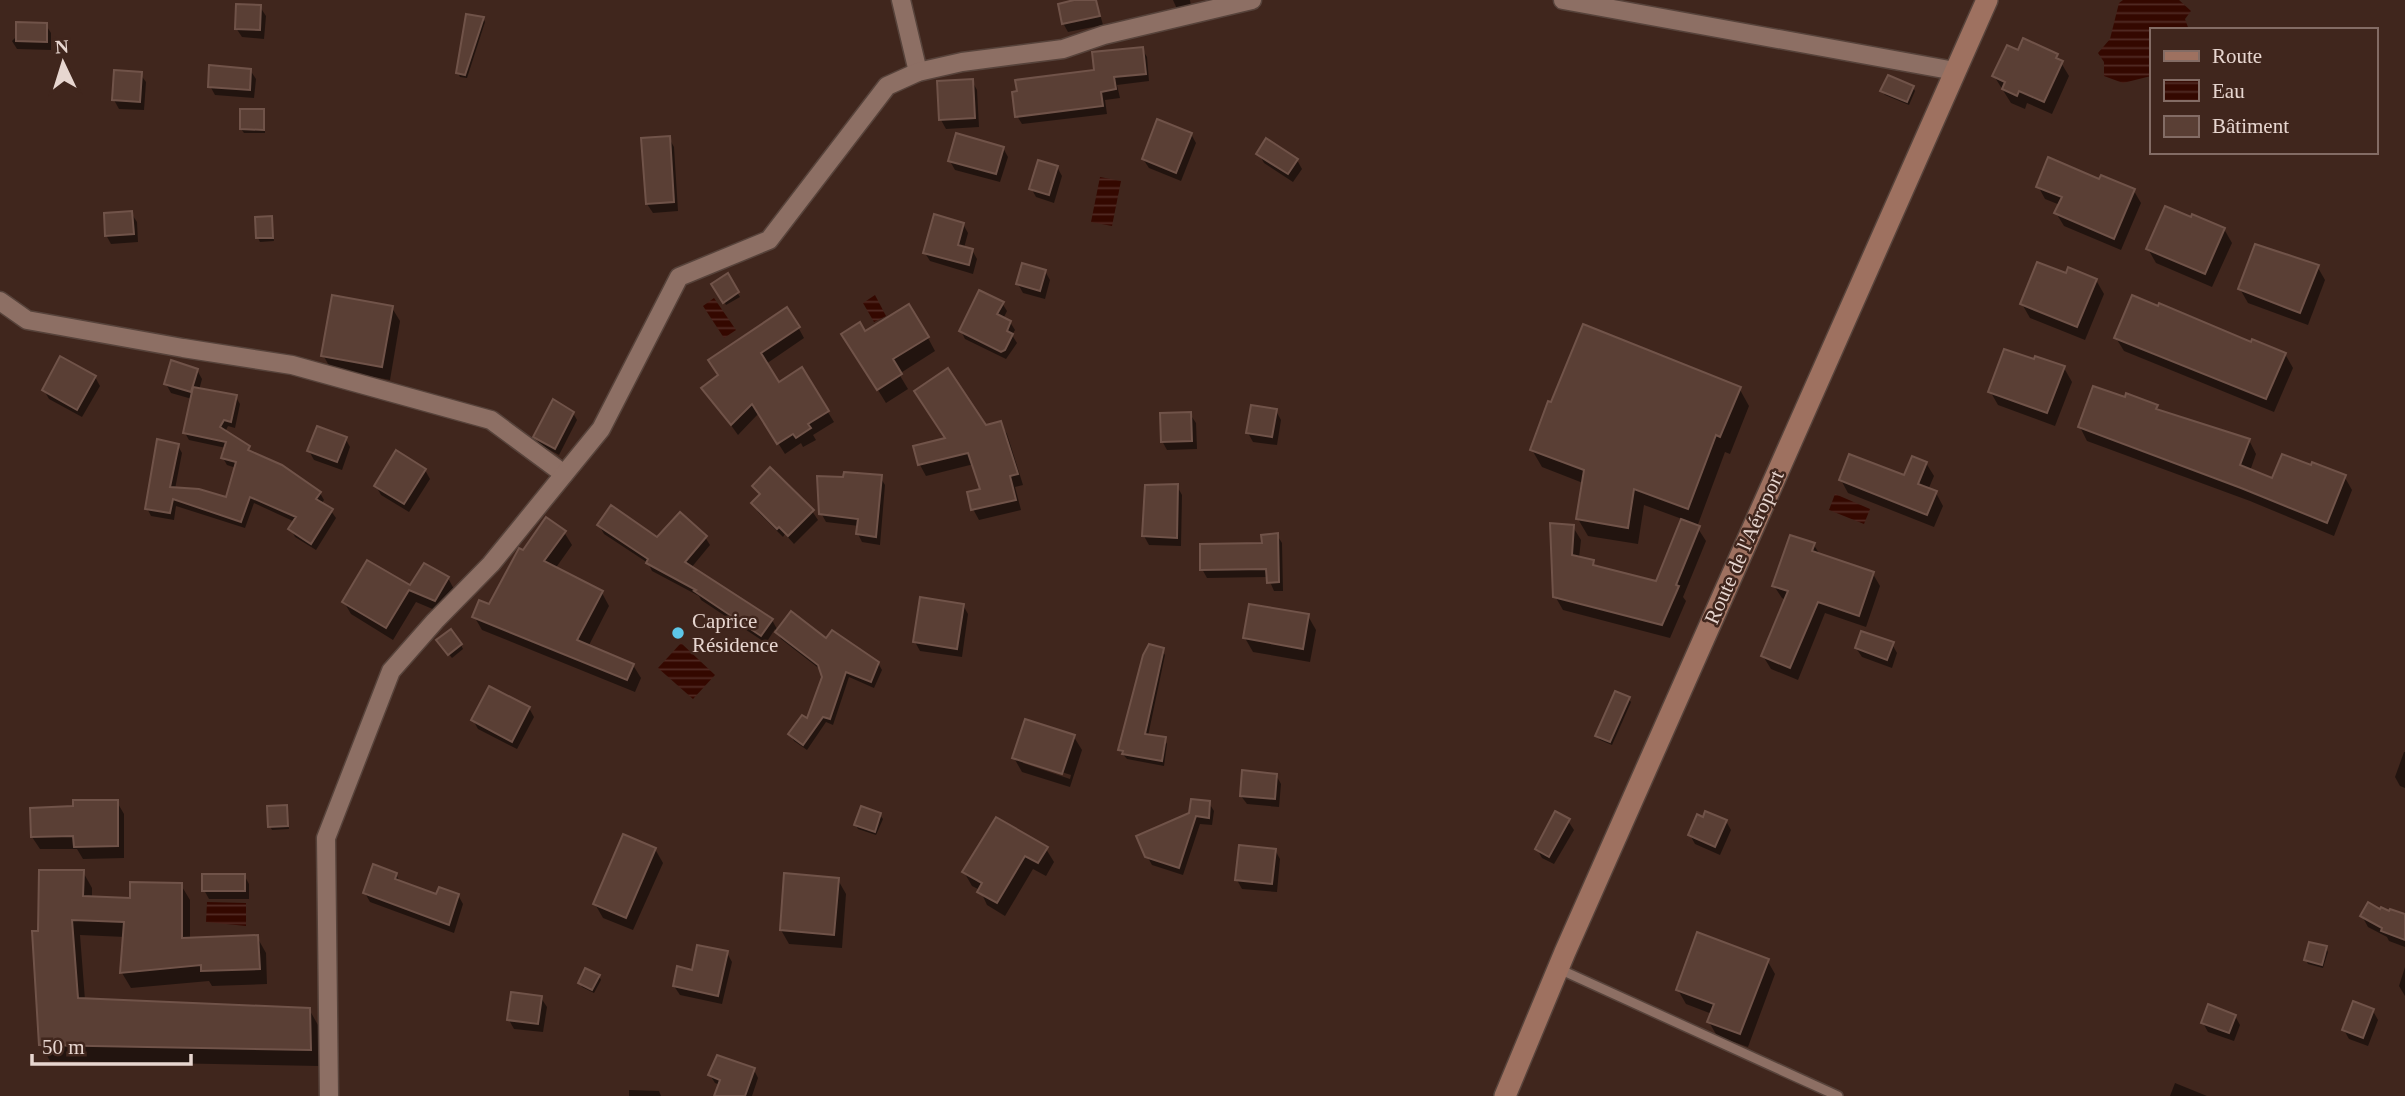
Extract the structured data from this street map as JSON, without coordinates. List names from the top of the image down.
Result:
{
  "streets": {
    "main road": ["Route de l'Aéroport"]
  },
  "places": ["Caprice Résidence"],
  "legend": ["Route", "Eau", "Bâtiment"],
  "scale_bar": "50 m",
  "north": "top"
}
